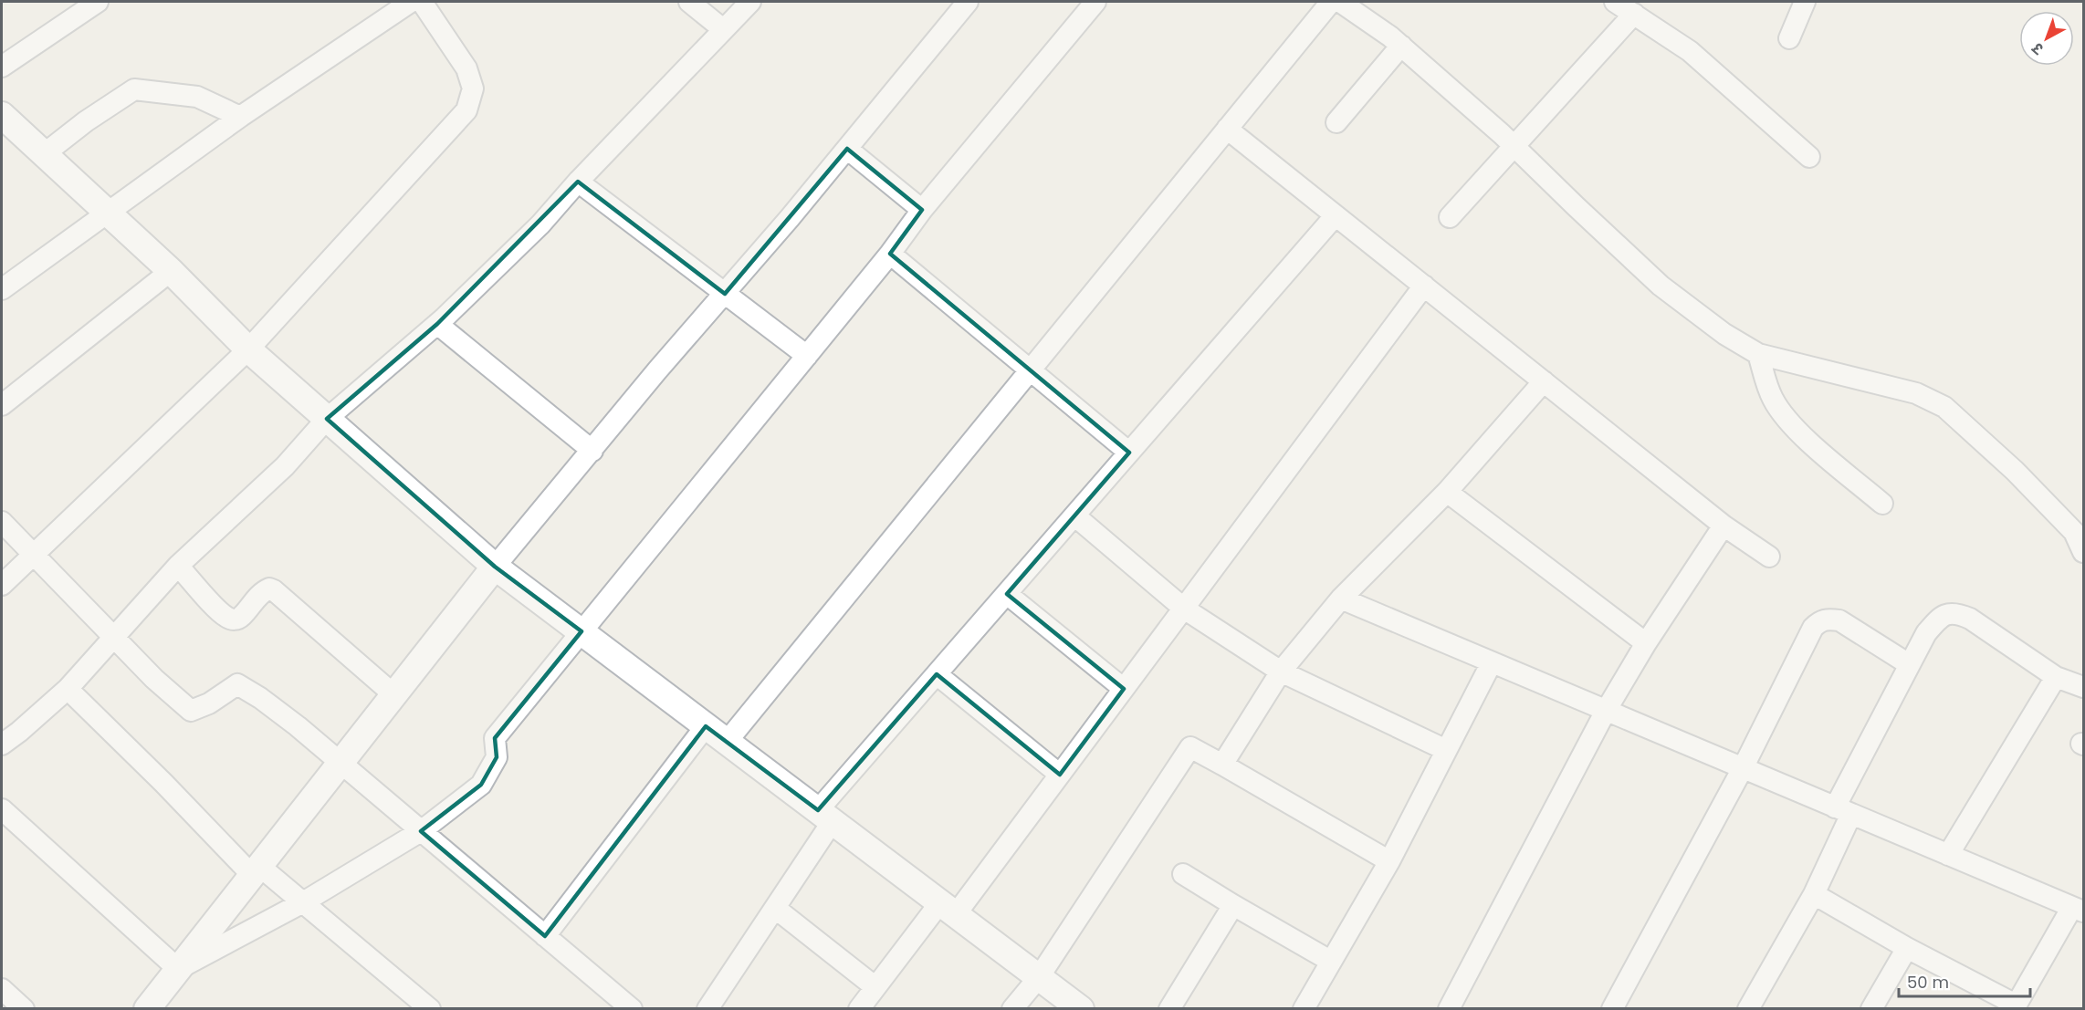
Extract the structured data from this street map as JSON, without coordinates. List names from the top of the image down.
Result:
{
  "scale_bar": "50 m",
  "north": "bottom left"
}
